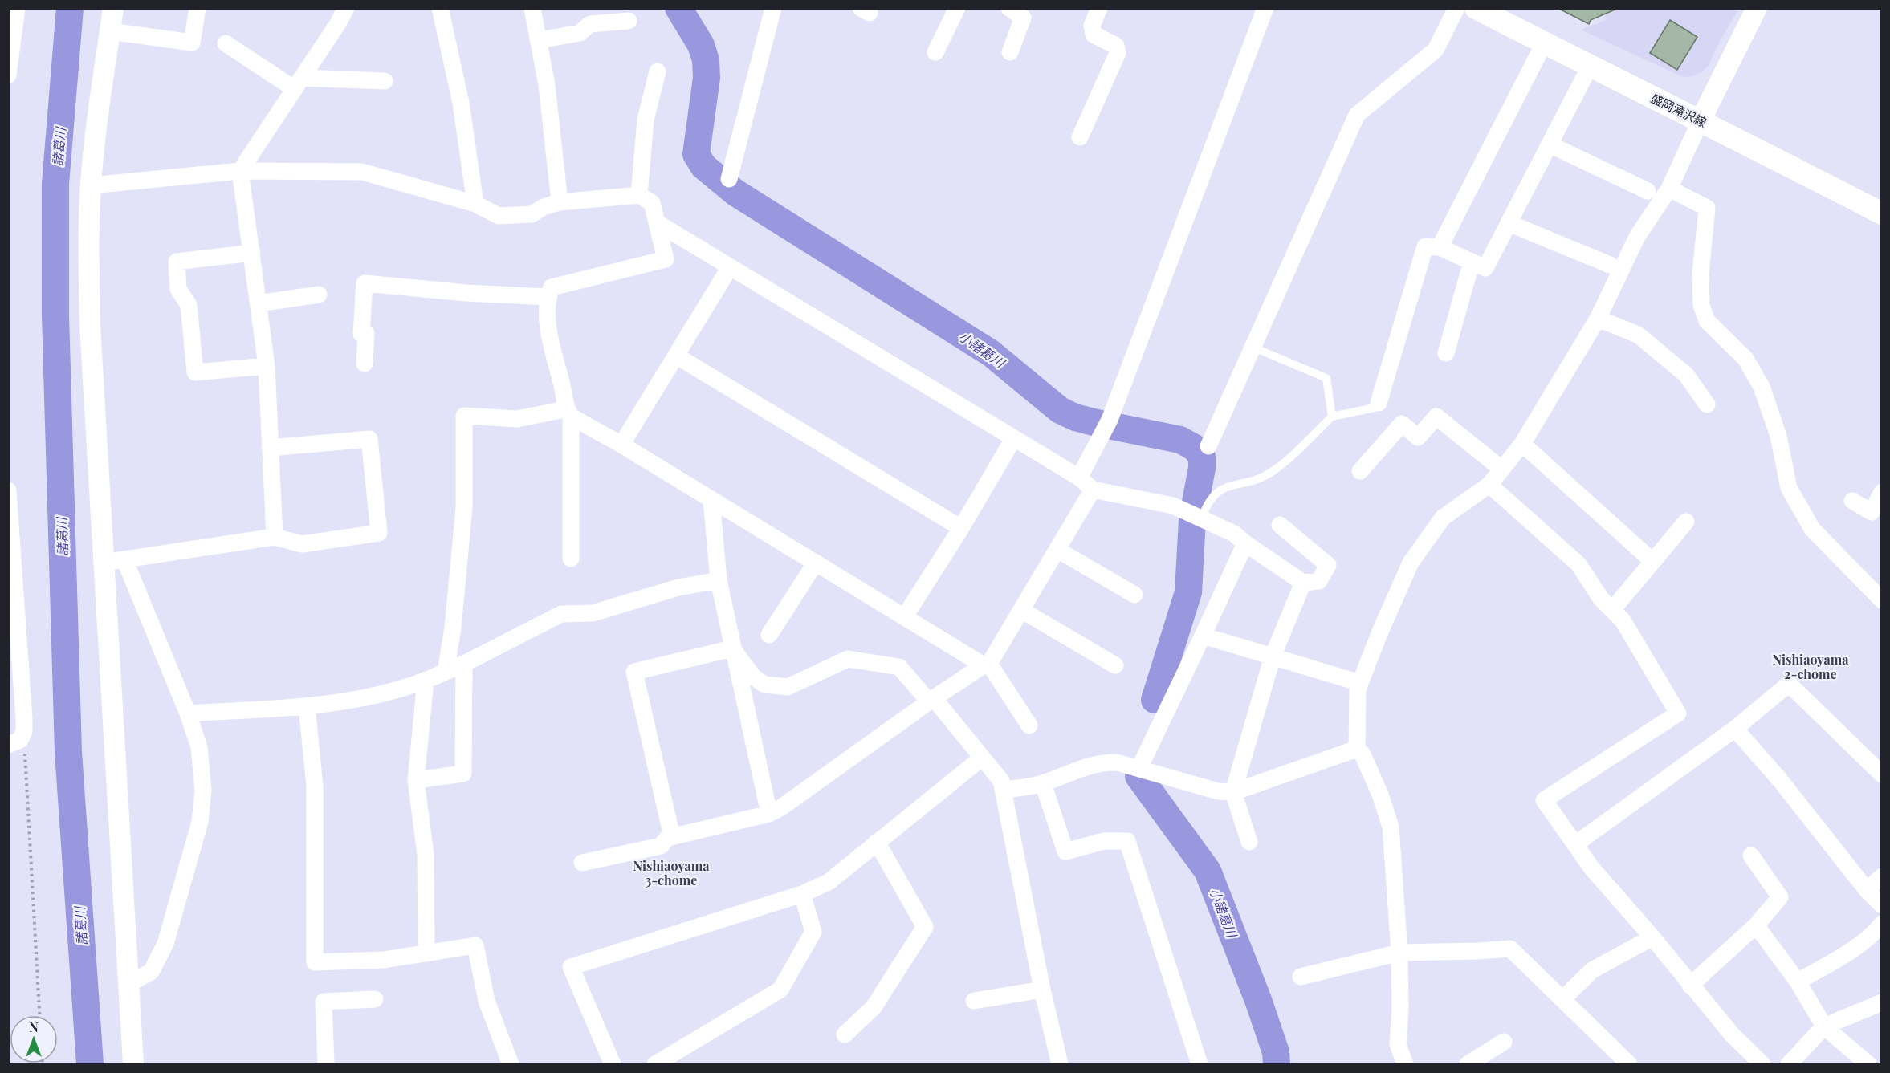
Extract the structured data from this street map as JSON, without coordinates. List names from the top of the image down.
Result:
{
  "streets": {
    "main road": ["盛岡滝沢線"]
  },
  "districts": ["Nishiaoyama 2-chome", "Nishiaoyama 3-chome"],
  "water": ["諸葛川", "小諸葛川"],
  "north": "top"
}
